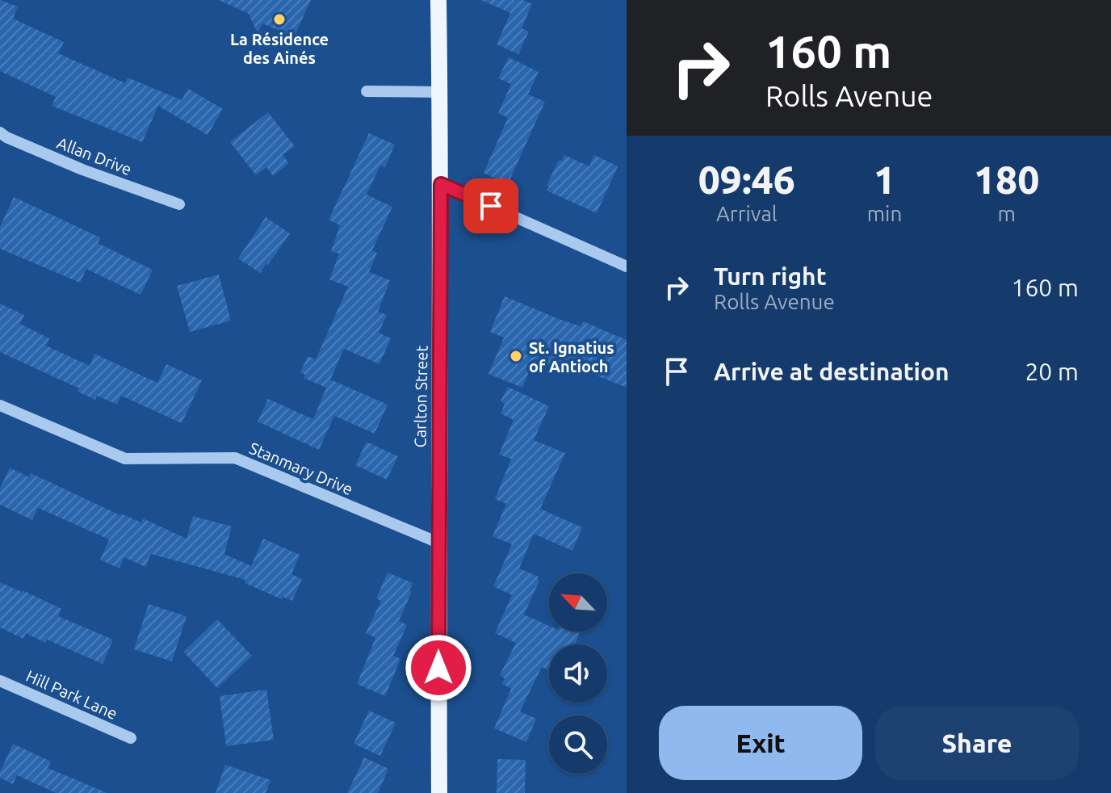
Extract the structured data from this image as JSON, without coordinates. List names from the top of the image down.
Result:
{
  "streets": {
    "main road": ["Carlton Street"],
    "street": ["Allan Drive", "Stanmary Drive", "Hill Park Lane"]
  },
  "crossings": [
    ["Carlton Street", "Stanmary Drive"]
  ],
  "places": ["La Résidence des Ainés", "St. Ignatius of Antioch"],
  "north": "top left",
  "page": {
    "turn": ["160 m", "Rolls Avenue"],
    "eta": [
      "09:46",
      "Arrival",
      "1",
      "min",
      "180",
      "m"
    ],
    "list": [
      {
        "name": "Turn right",
        "note": "Rolls Avenue",
        "value": "160 m"
      },
      {
        "name": "Arrive at destination",
        "value": "20 m"
      }
    ],
    "buttons": ["Exit", "Share"]
  }
}
